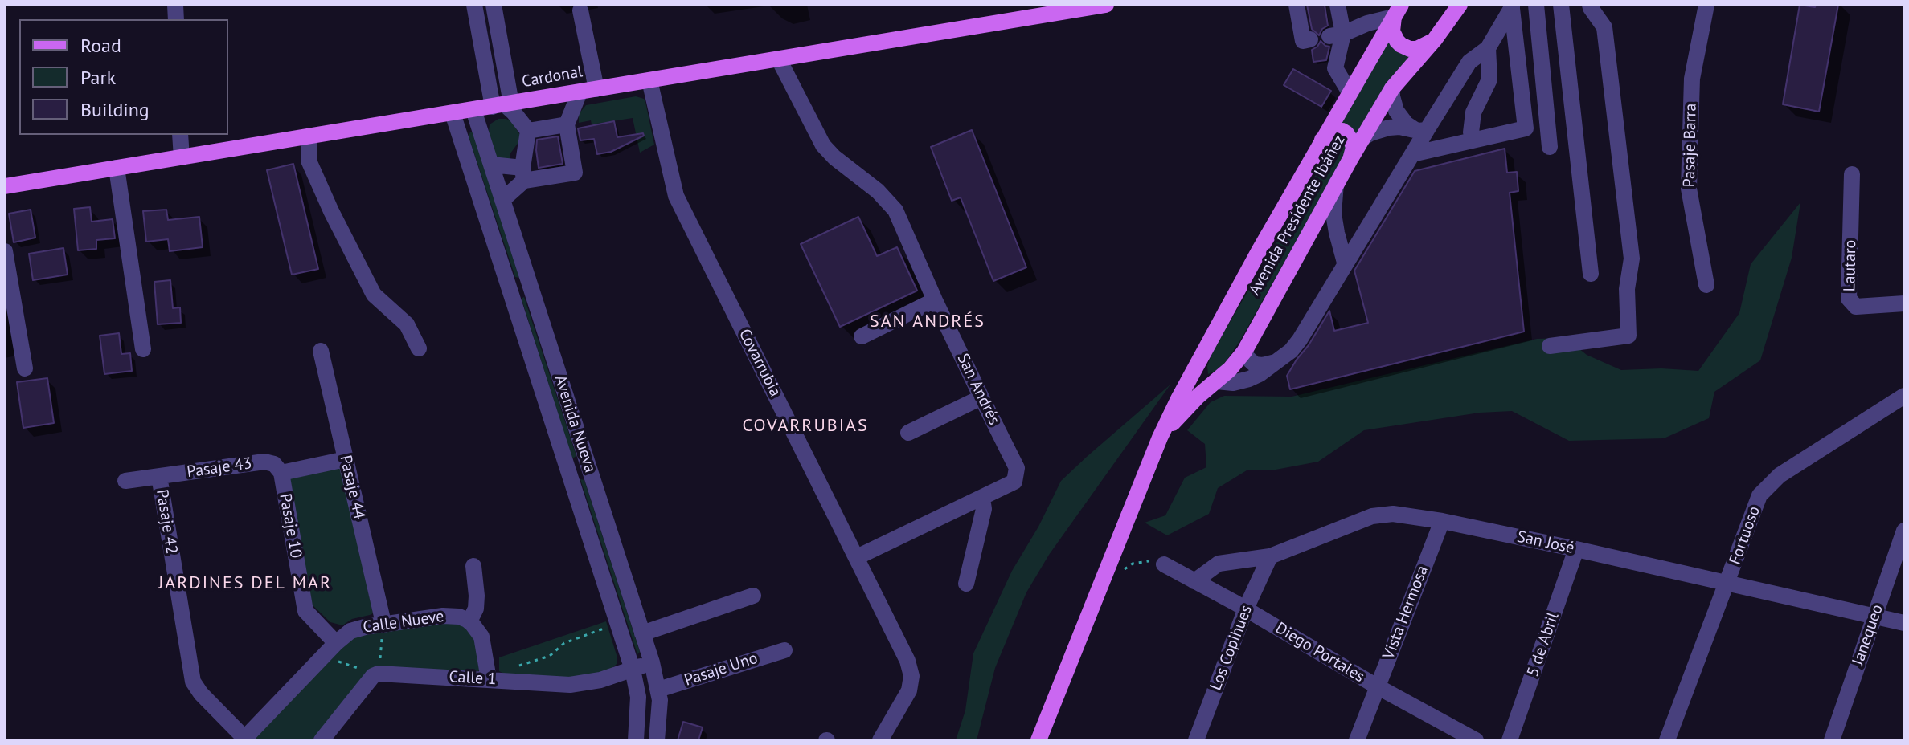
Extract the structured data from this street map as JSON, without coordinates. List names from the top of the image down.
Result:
{
  "streets": {
    "main road": ["Cardonal", "Avenida Presidente Ibáñez"],
    "street": [
      "Pasaje Barra",
      "Lautaro",
      "Covarrubia",
      "San Andrés",
      "Avenida Nueva",
      "Pasaje 43",
      "Pasaje 44",
      "Pasaje 42",
      "Pasaje 10",
      "Fortuoso",
      "San José",
      "Vista Hermosa",
      "Calle Nueve",
      "Janequeo",
      "5 de Abril",
      "Los Copihues",
      "Diego Portales",
      "Pasaje Uno",
      "Calle 1"
    ]
  },
  "crossings": [
    ["Cardonal", "Covarrubia"],
    ["Cardonal", "San Andrés"],
    ["Cardonal", "Avenida Nueva"],
    ["Covarrubia", "San Andrés"],
    ["Avenida Nueva", "Pasaje Uno"],
    ["Avenida Nueva", "Calle 1"],
    ["Pasaje 43", "Pasaje 42"],
    ["Pasaje 43", "Pasaje 10"],
    ["Pasaje 44", "Calle Nueve"],
    ["Pasaje 42", "Calle Nueve"],
    ["Pasaje 10", "Calle Nueve"],
    ["Fortuoso", "San José"],
    ["San José", "Vista Hermosa"],
    ["San José", "Janequeo"],
    ["San José", "5 de Abril"],
    ["San José", "Los Copihues"],
    ["San José", "Diego Portales"],
    ["Vista Hermosa", "Diego Portales"],
    ["Los Copihues", "Diego Portales"]
  ],
  "districts": ["SAN ANDRÉS", "COVARRUBIAS", "JARDINES DEL MAR"],
  "legend": ["Road", "Park", "Building"]
}
